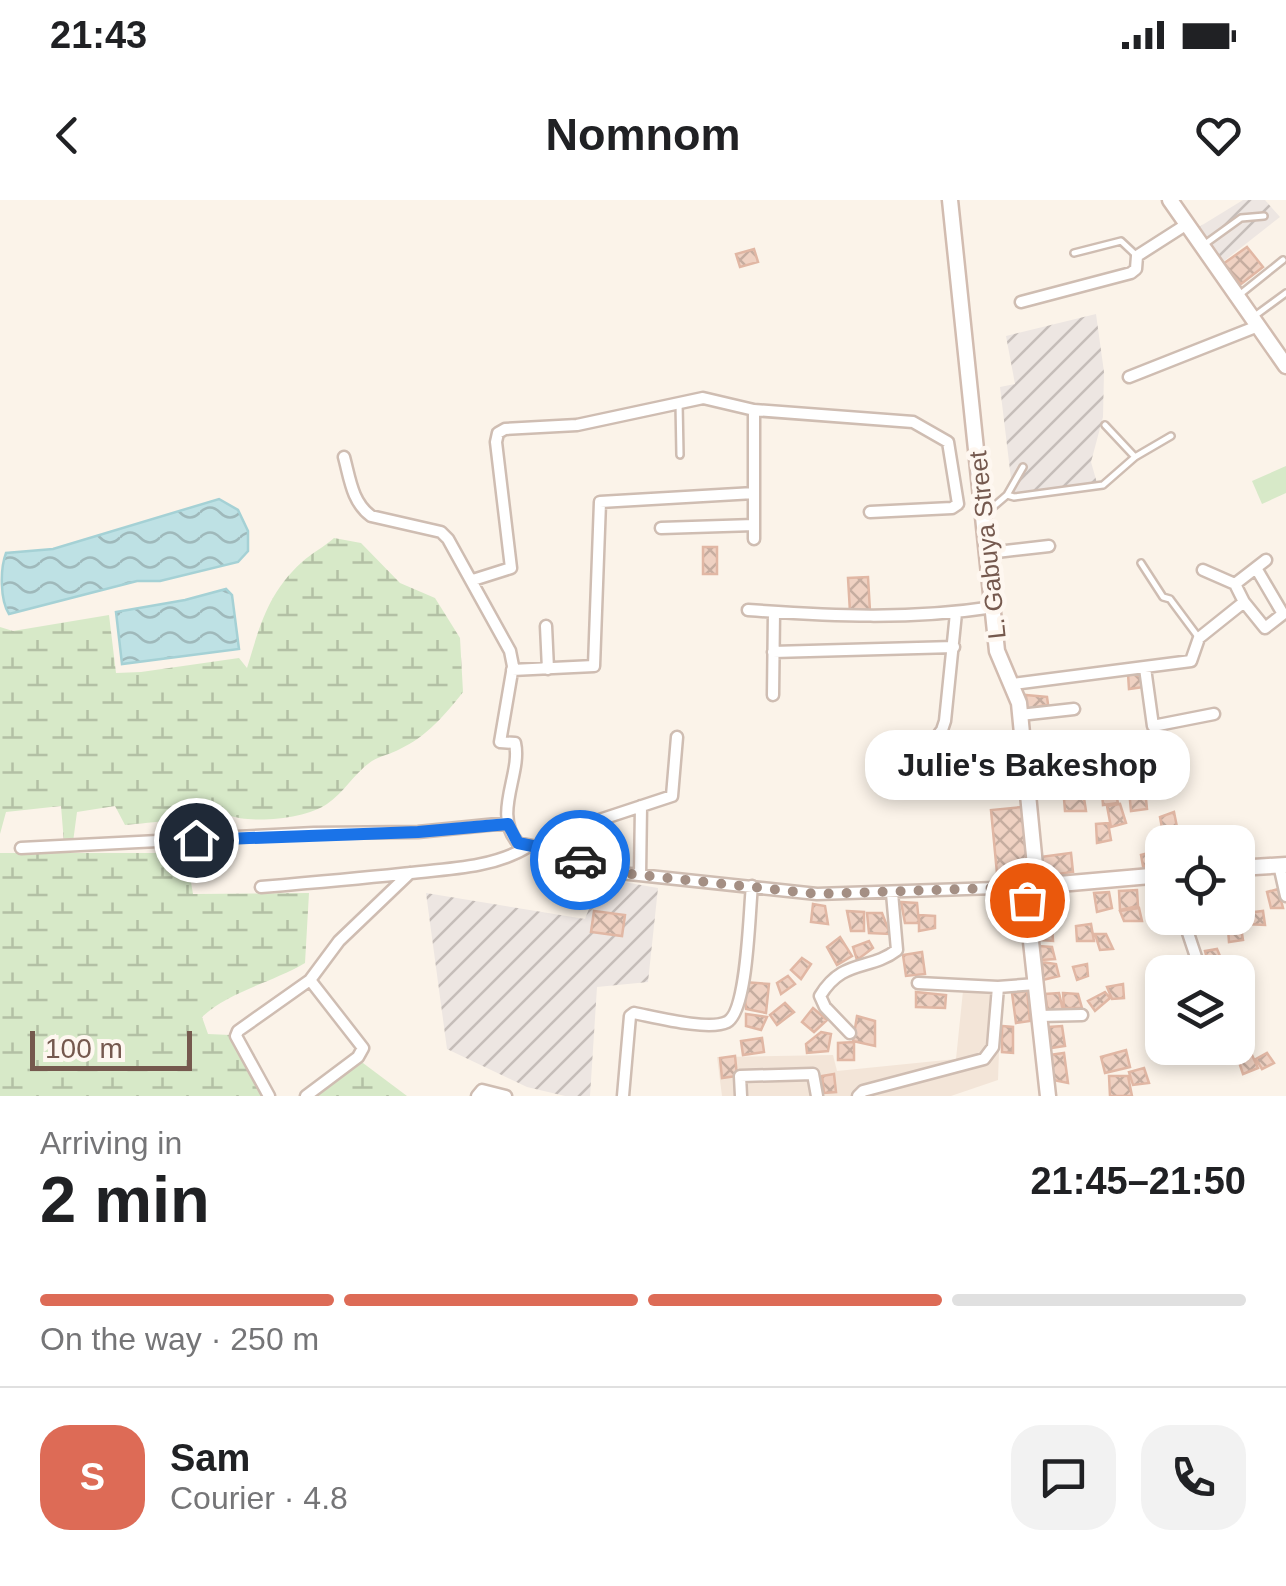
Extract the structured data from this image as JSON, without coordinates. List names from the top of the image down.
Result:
{
  "streets": {
    "street": ["L. Gabuya Street"]
  },
  "places": ["Julie's Bakeshop"],
  "scale_bar": "100 m",
  "page": {
    "status": "21:43",
    "header": "Nomnom",
    "bubble": "Julie's Bakeshop",
    "scale": "100 m",
    "heading": ["2 min", "Arriving in", "21:45–21:50"],
    "panel": ["Sam", "Courier · 4.8"],
    "bar": "On the way · 250 m",
    "round": "S"
  }
}
